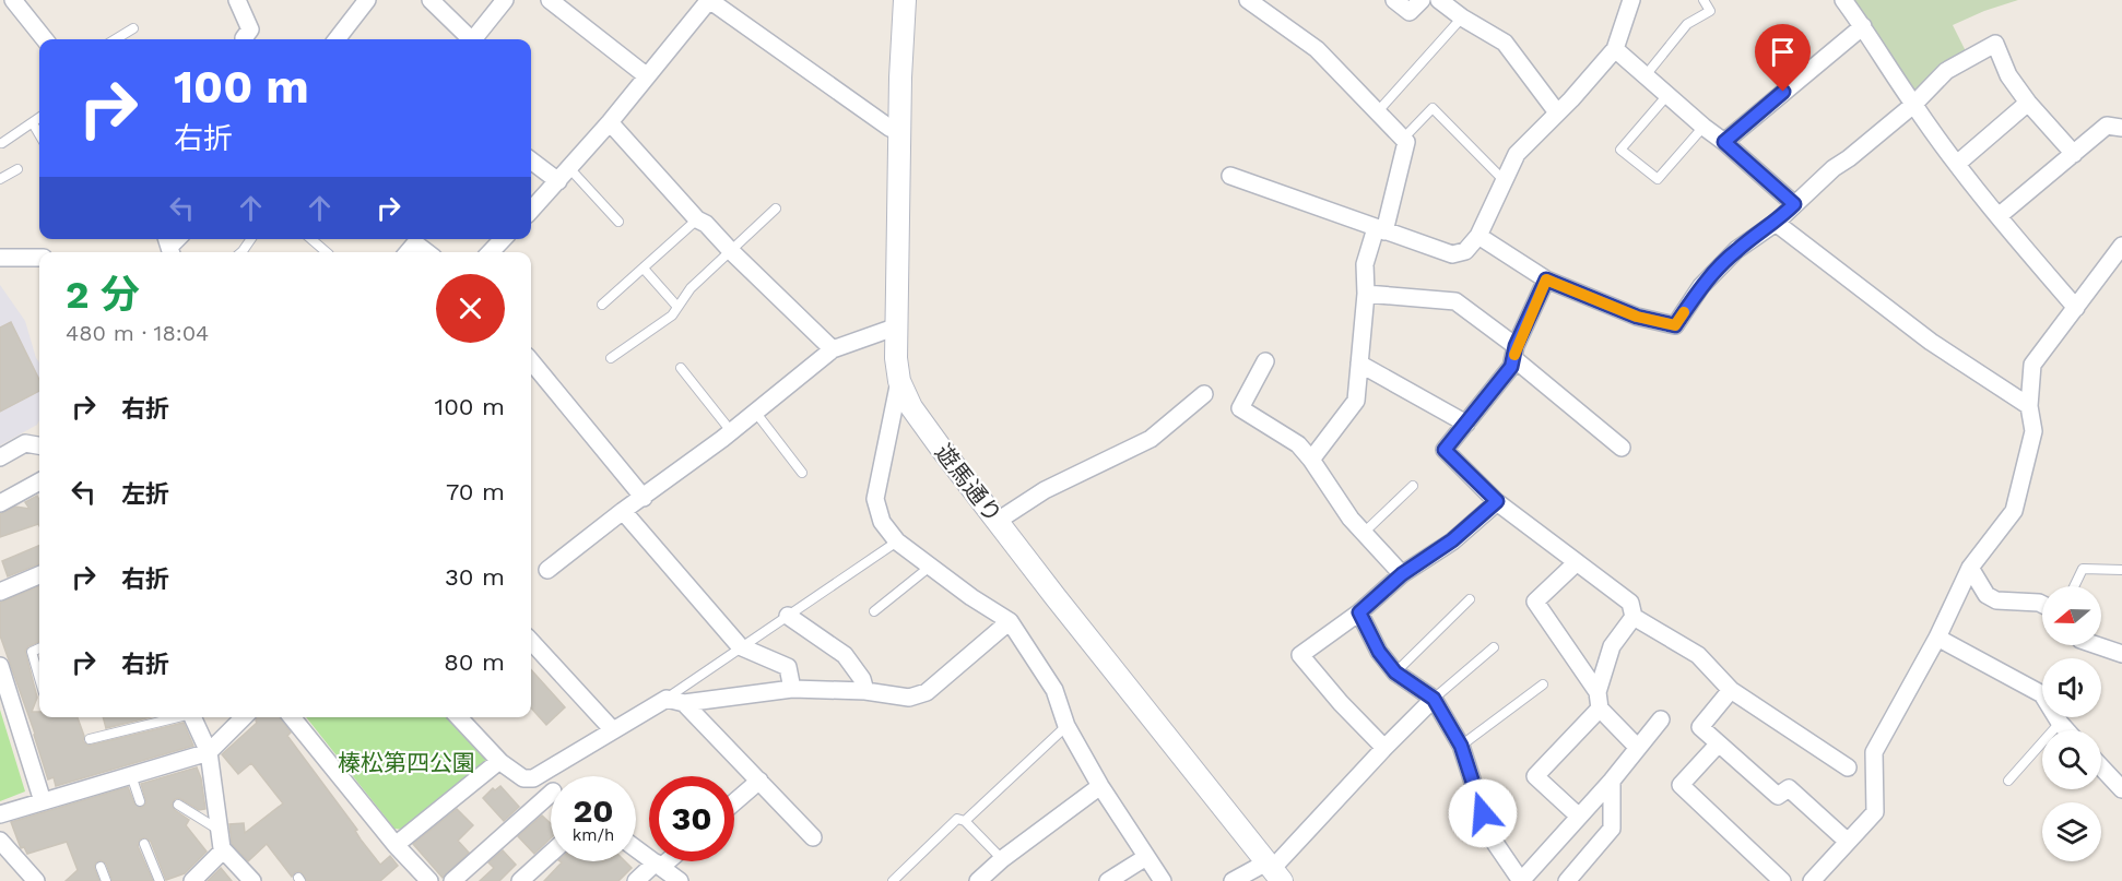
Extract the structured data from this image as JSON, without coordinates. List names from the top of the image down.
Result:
{
  "streets": {
    "street": ["遊馬通り"]
  },
  "parks": ["榛松第四公園"],
  "north": "left",
  "page": {
    "turn": ["100 m", "右折"],
    "heading": ["2 分", "480 m · 18:04"],
    "list": [
      {
        "name": "右折",
        "value": "100 m"
      },
      {
        "name": "左折",
        "value": "70 m"
      },
      {
        "name": "右折",
        "value": "30 m"
      },
      {
        "name": "右折",
        "value": "80 m"
      }
    ],
    "speed": "20 km/h",
    "limit": "30"
  }
}
